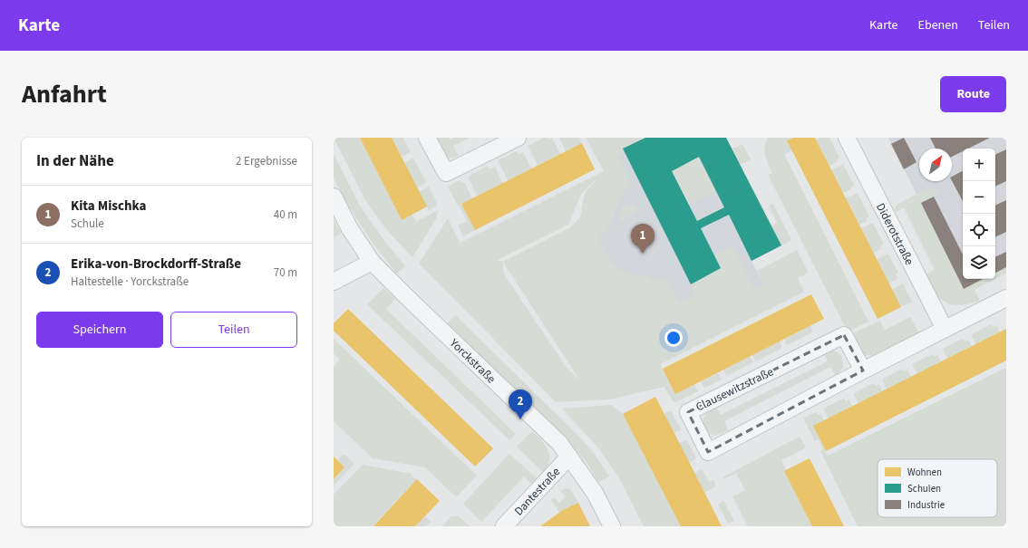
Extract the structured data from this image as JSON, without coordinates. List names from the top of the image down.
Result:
{
  "streets": {
    "street": [
      "Diderotstraße",
      "Yorckstraße",
      "Clausewitzstraße",
      "Dantestraße"
    ]
  },
  "crossings": [
    ["Diderotstraße", "Clausewitzstraße"],
    ["Yorckstraße", "Dantestraße"]
  ],
  "legend": ["Wohnen", "Schulen", "Industrie"],
  "north": "top right",
  "page": {
    "header": "Karte",
    "nav": ["Karte", "Ebenen", "Teilen"],
    "title": "Anfahrt",
    "buttons": [
      "Route",
      ["Speichern", "Teilen"]
    ],
    "heading": ["In der Nähe", "2 Ergebnisse"],
    "map_buttons": ["+", "−"],
    "list": [
      {
        "mark": "1",
        "name": "Kita Mischka",
        "note": "Schule",
        "value": "40 m"
      },
      {
        "mark": "2",
        "name": "Erika-von-Brockdorff-Straße",
        "note": "Haltestelle · Yorckstraße",
        "value": "70 m"
      }
    ],
    "pins": ["1", "2"]
  }
}
